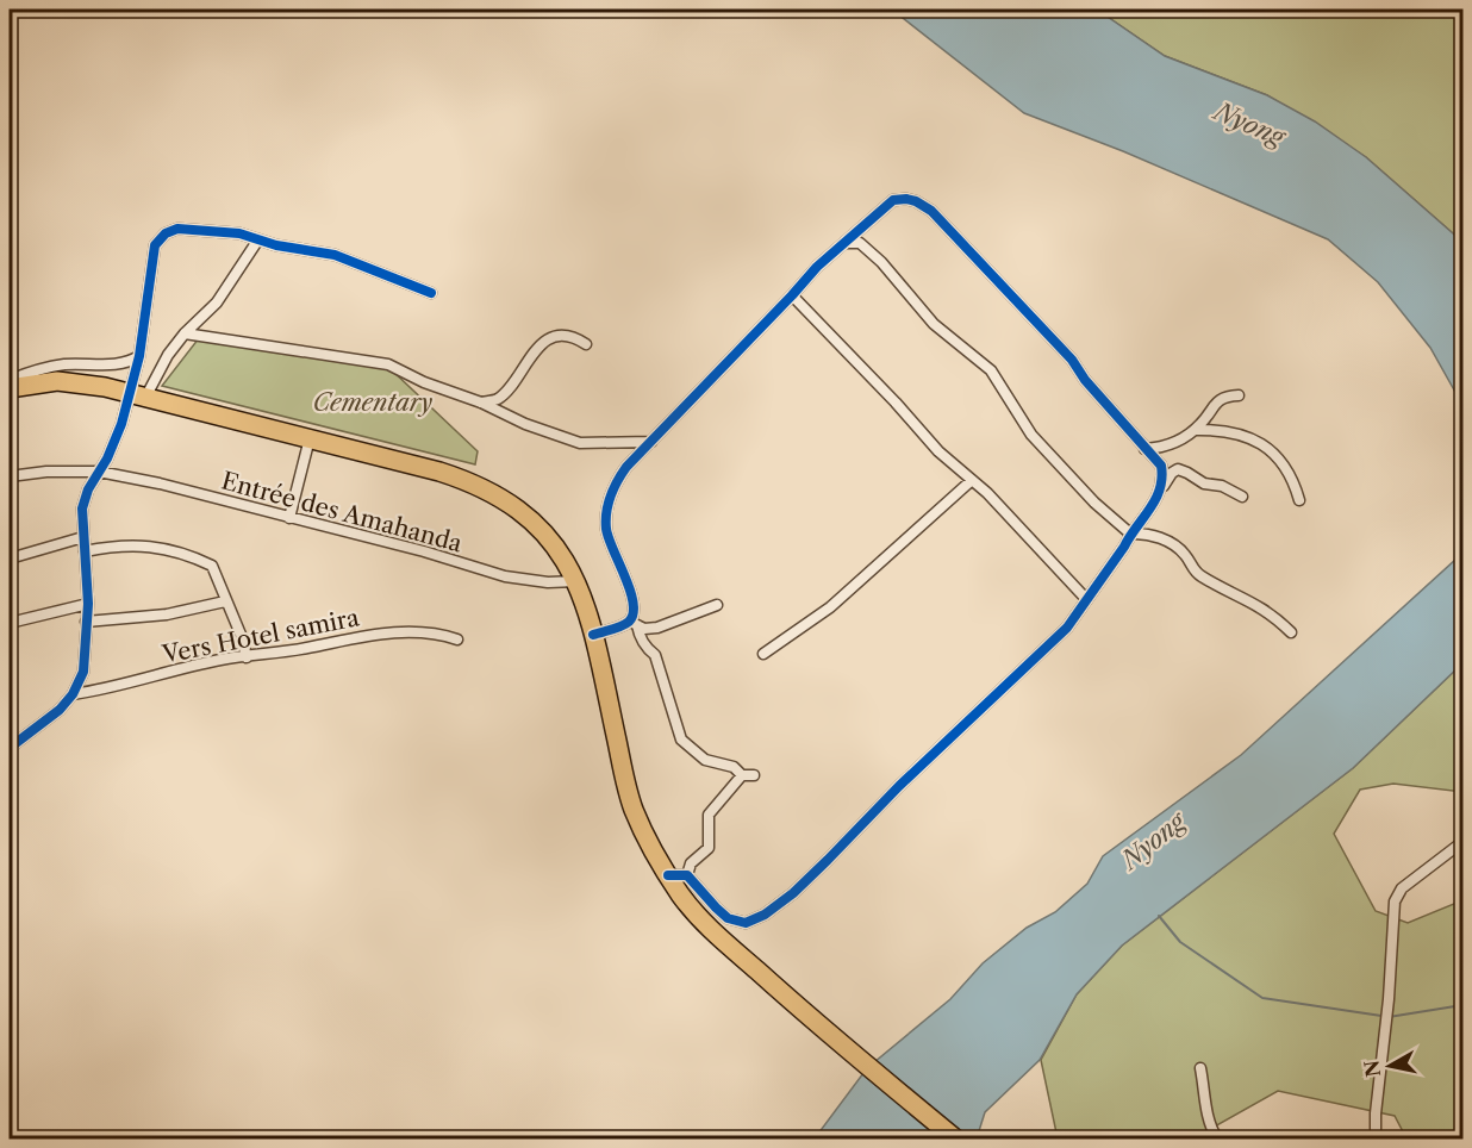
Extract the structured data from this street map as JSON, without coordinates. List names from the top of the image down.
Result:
{
  "streets": {
    "street": ["Entrée des Amahanda", "Vers Hotel samira"]
  },
  "water": ["Nyong"],
  "parks": ["Cementary"],
  "north": "left"
}
